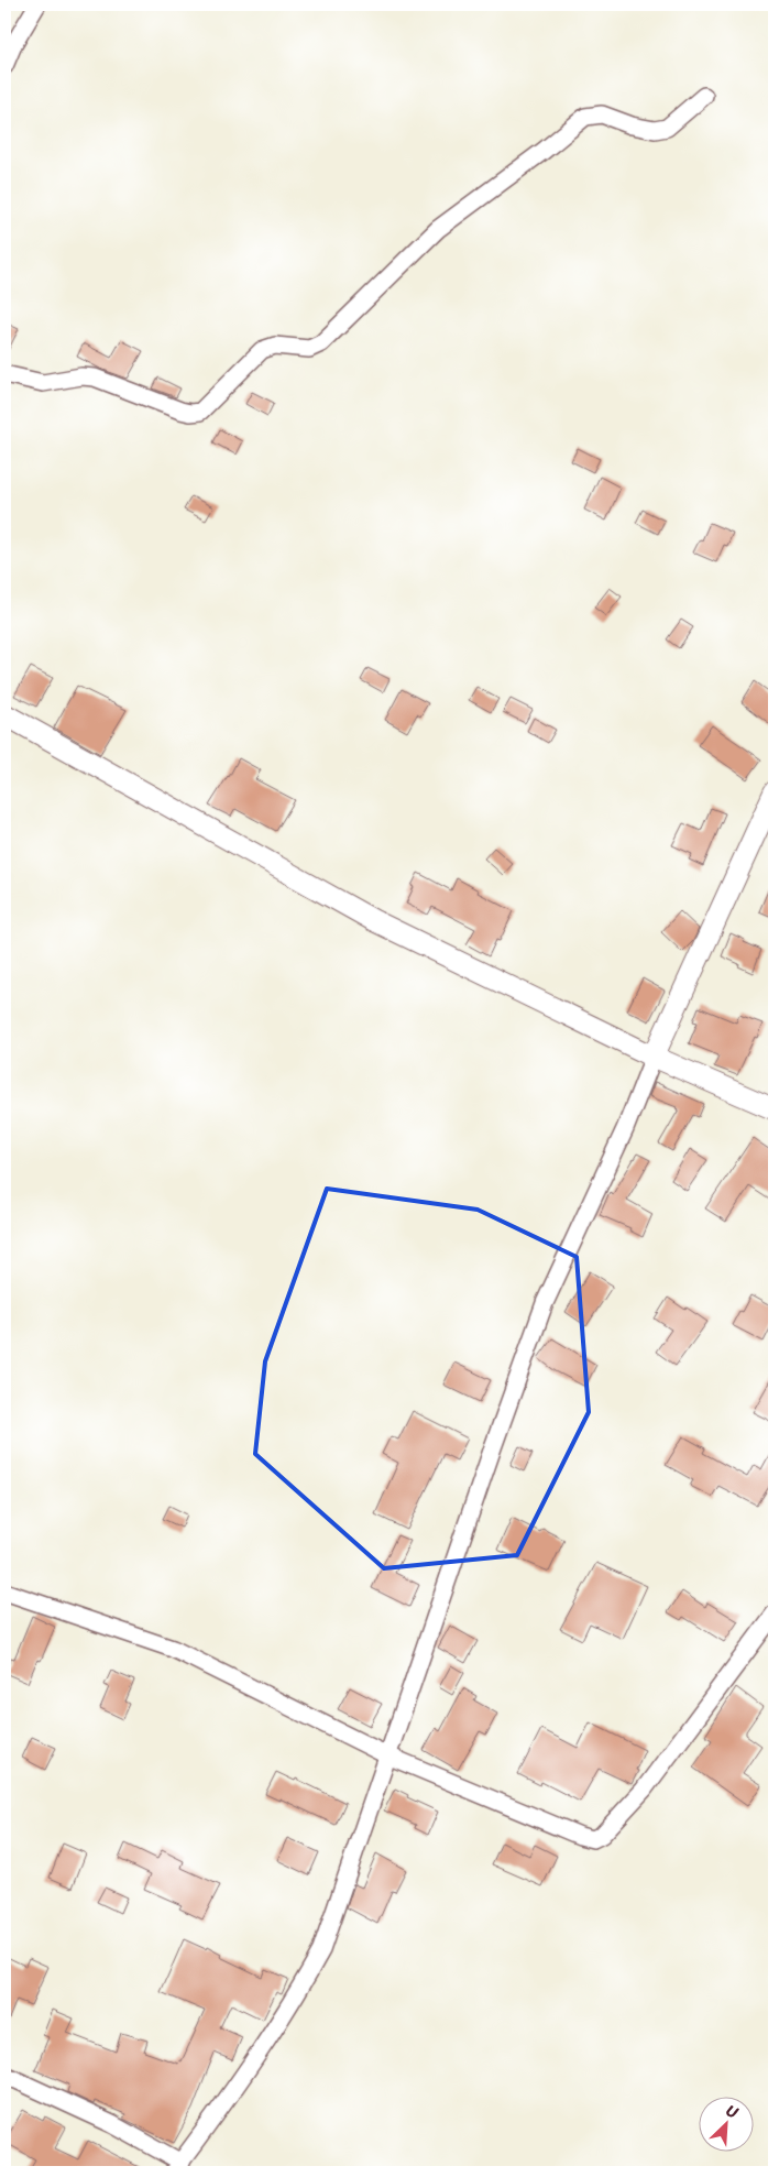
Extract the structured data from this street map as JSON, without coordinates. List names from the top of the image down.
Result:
{
  "north": "top right"
}
